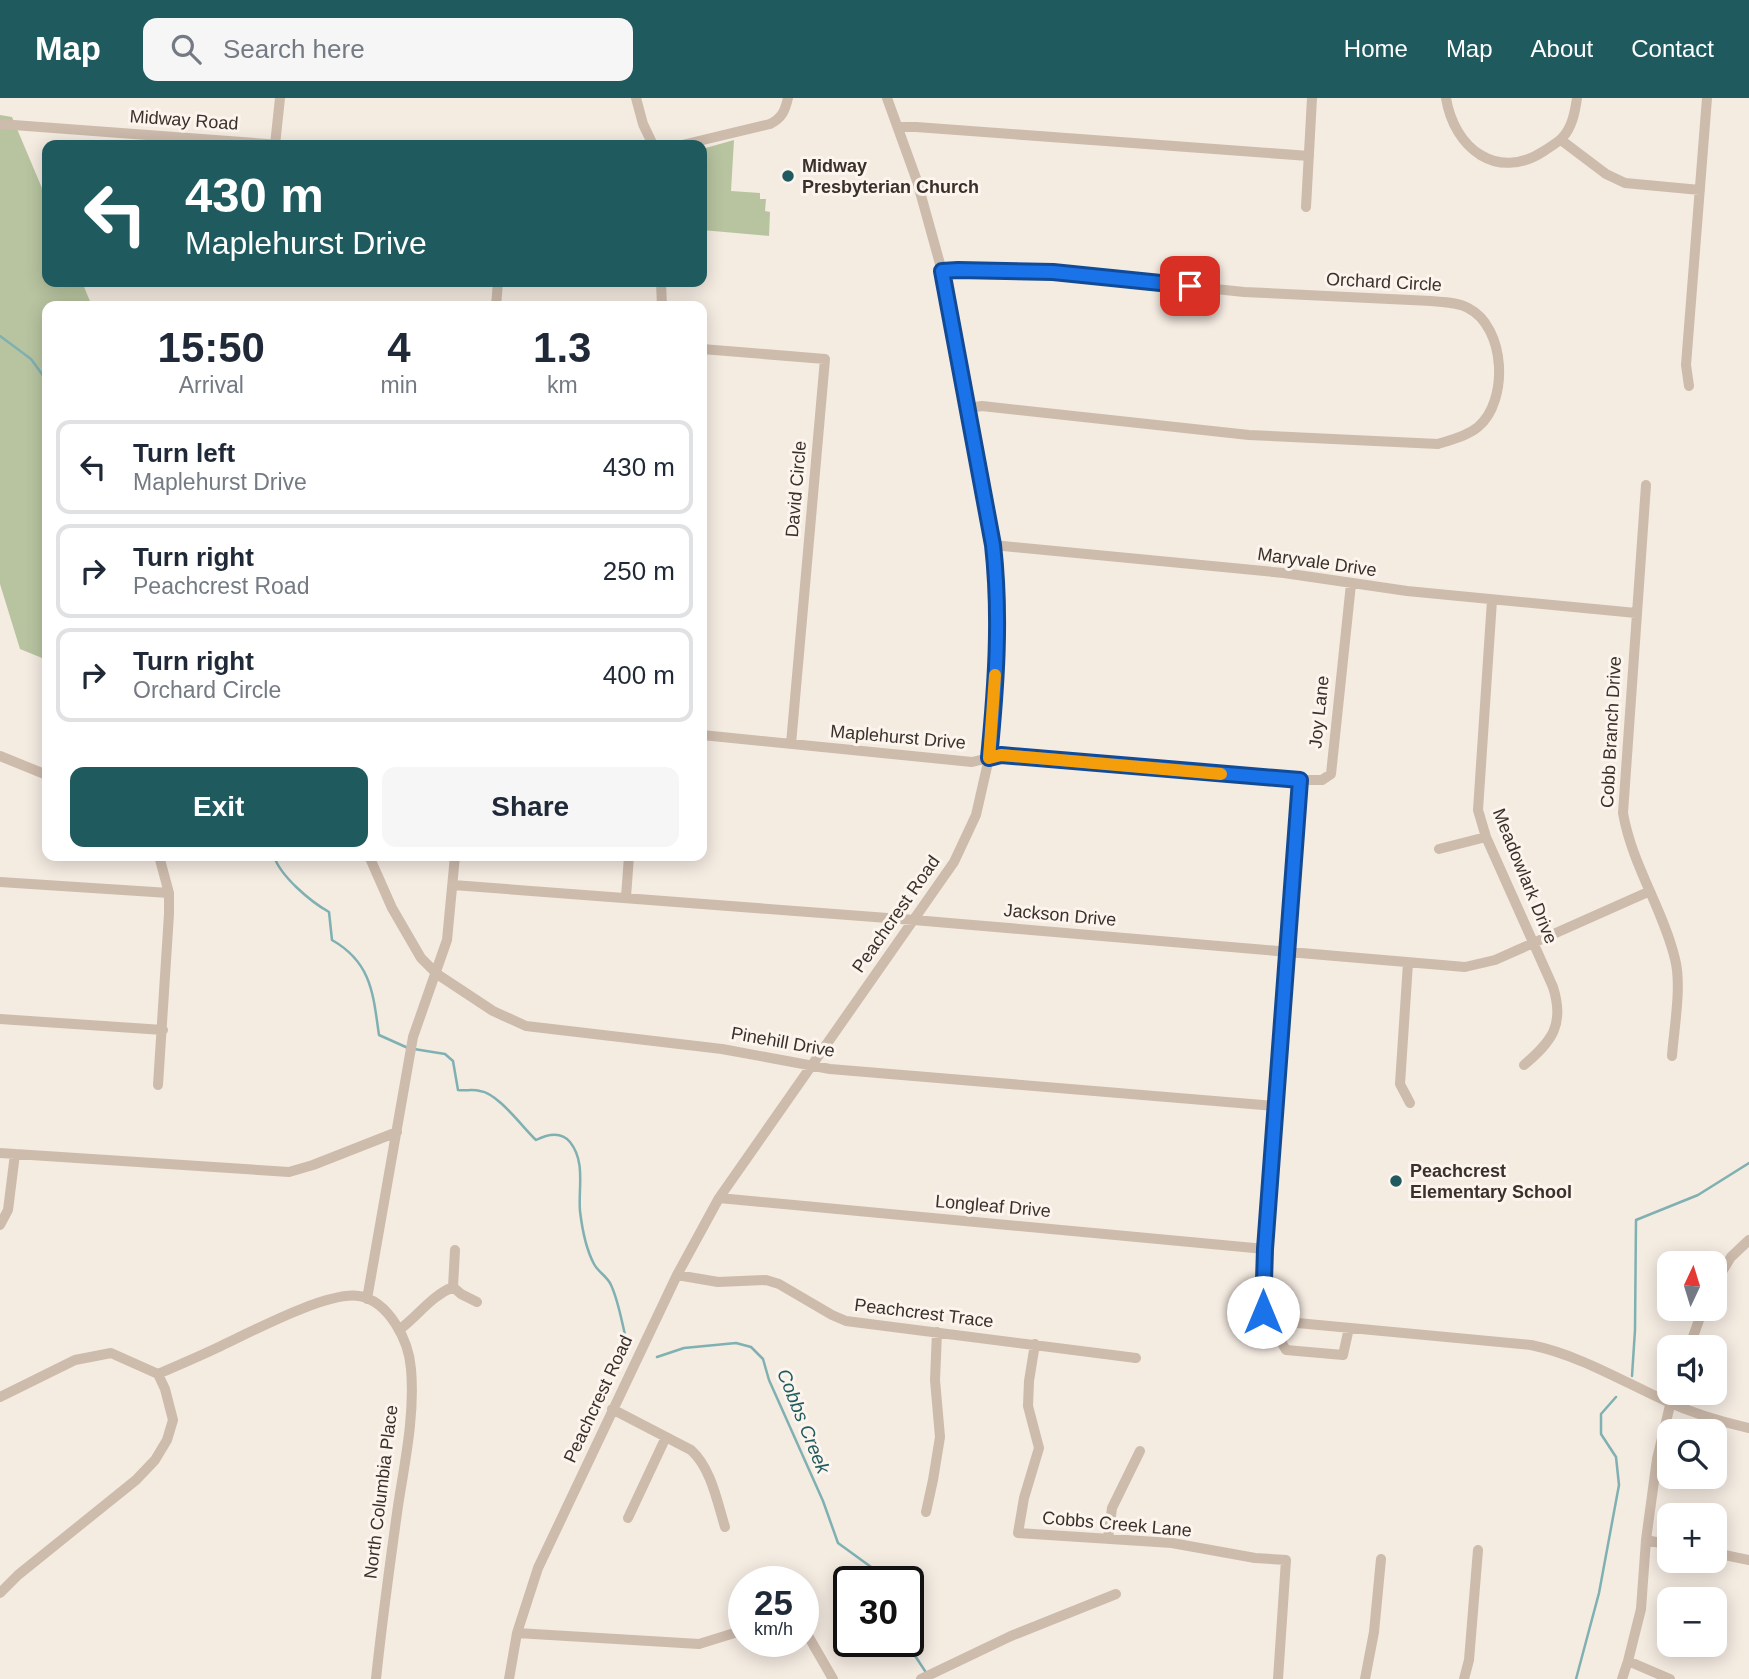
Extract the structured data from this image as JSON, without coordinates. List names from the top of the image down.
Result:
{
  "streets": {
    "street": [
      "Midway Road",
      "Orchard Circle",
      "David Circle",
      "Maryvale Drive",
      "Joy Lane",
      "Cobb Branch Drive",
      "Maplehurst Drive",
      "Meadowlark Drive",
      "Peachcrest Road",
      "Jackson Drive",
      "Pinehill Drive",
      "Longleaf Drive",
      "Peachcrest Trace",
      "North Columbia Place",
      "Cobbs Creek Lane"
    ]
  },
  "crossings": [
    ["Orchard Circle", "Peachcrest Road"],
    ["David Circle", "Maplehurst Drive"],
    ["Maryvale Drive", "Joy Lane"],
    ["Maryvale Drive", "Cobb Branch Drive"],
    ["Maryvale Drive", "Meadowlark Drive"],
    ["Maryvale Drive", "Peachcrest Road"],
    ["Joy Lane", "Maplehurst Drive"],
    ["Cobb Branch Drive", "Jackson Drive"],
    ["Maplehurst Drive", "Peachcrest Road"],
    ["Meadowlark Drive", "Jackson Drive"],
    ["Peachcrest Road", "Jackson Drive"],
    ["Peachcrest Road", "Pinehill Drive"],
    ["Peachcrest Road", "Longleaf Drive"],
    ["Peachcrest Road", "Peachcrest Trace"],
    ["Peachcrest Trace", "Cobbs Creek Lane"]
  ],
  "water": ["Cobbs Creek"],
  "places": ["Midway Presbyterian Church", "Peachcrest Elementary School"],
  "north": "top",
  "page": {
    "header": "Map",
    "search": "Search here",
    "nav": [
      "Home",
      "Map",
      "About",
      "Contact"
    ],
    "turn": ["430 m", "Maplehurst Drive"],
    "eta": [
      "15:50",
      "Arrival",
      "4",
      "min",
      "1.3",
      "km"
    ],
    "list": [
      {
        "name": "Turn left",
        "note": "Maplehurst Drive",
        "value": "430 m"
      },
      {
        "name": "Turn right",
        "note": "Peachcrest Road",
        "value": "250 m"
      },
      {
        "name": "Turn right",
        "note": "Orchard Circle",
        "value": "400 m"
      }
    ],
    "buttons": ["Exit", "Share"],
    "map_buttons": ["+", "−"],
    "speed": "25 km/h",
    "limit": "30"
  }
}
